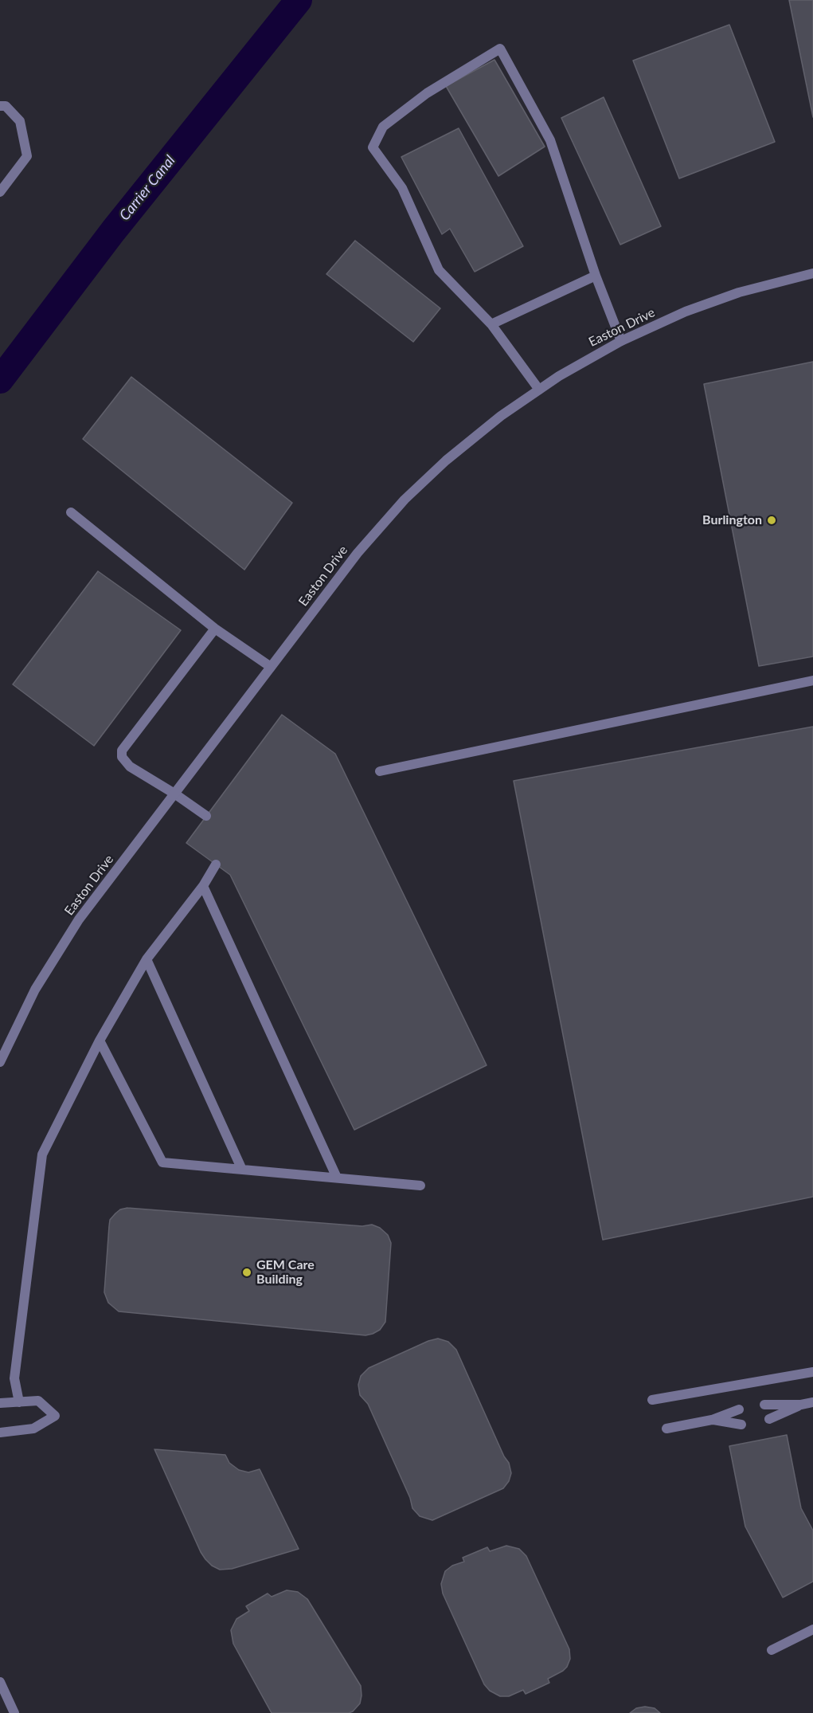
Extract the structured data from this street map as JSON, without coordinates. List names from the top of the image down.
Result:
{
  "streets": {
    "street": ["Easton Drive"]
  },
  "water": ["Carrier Canal"],
  "places": ["Burlington", "GEM Care Building"]
}
